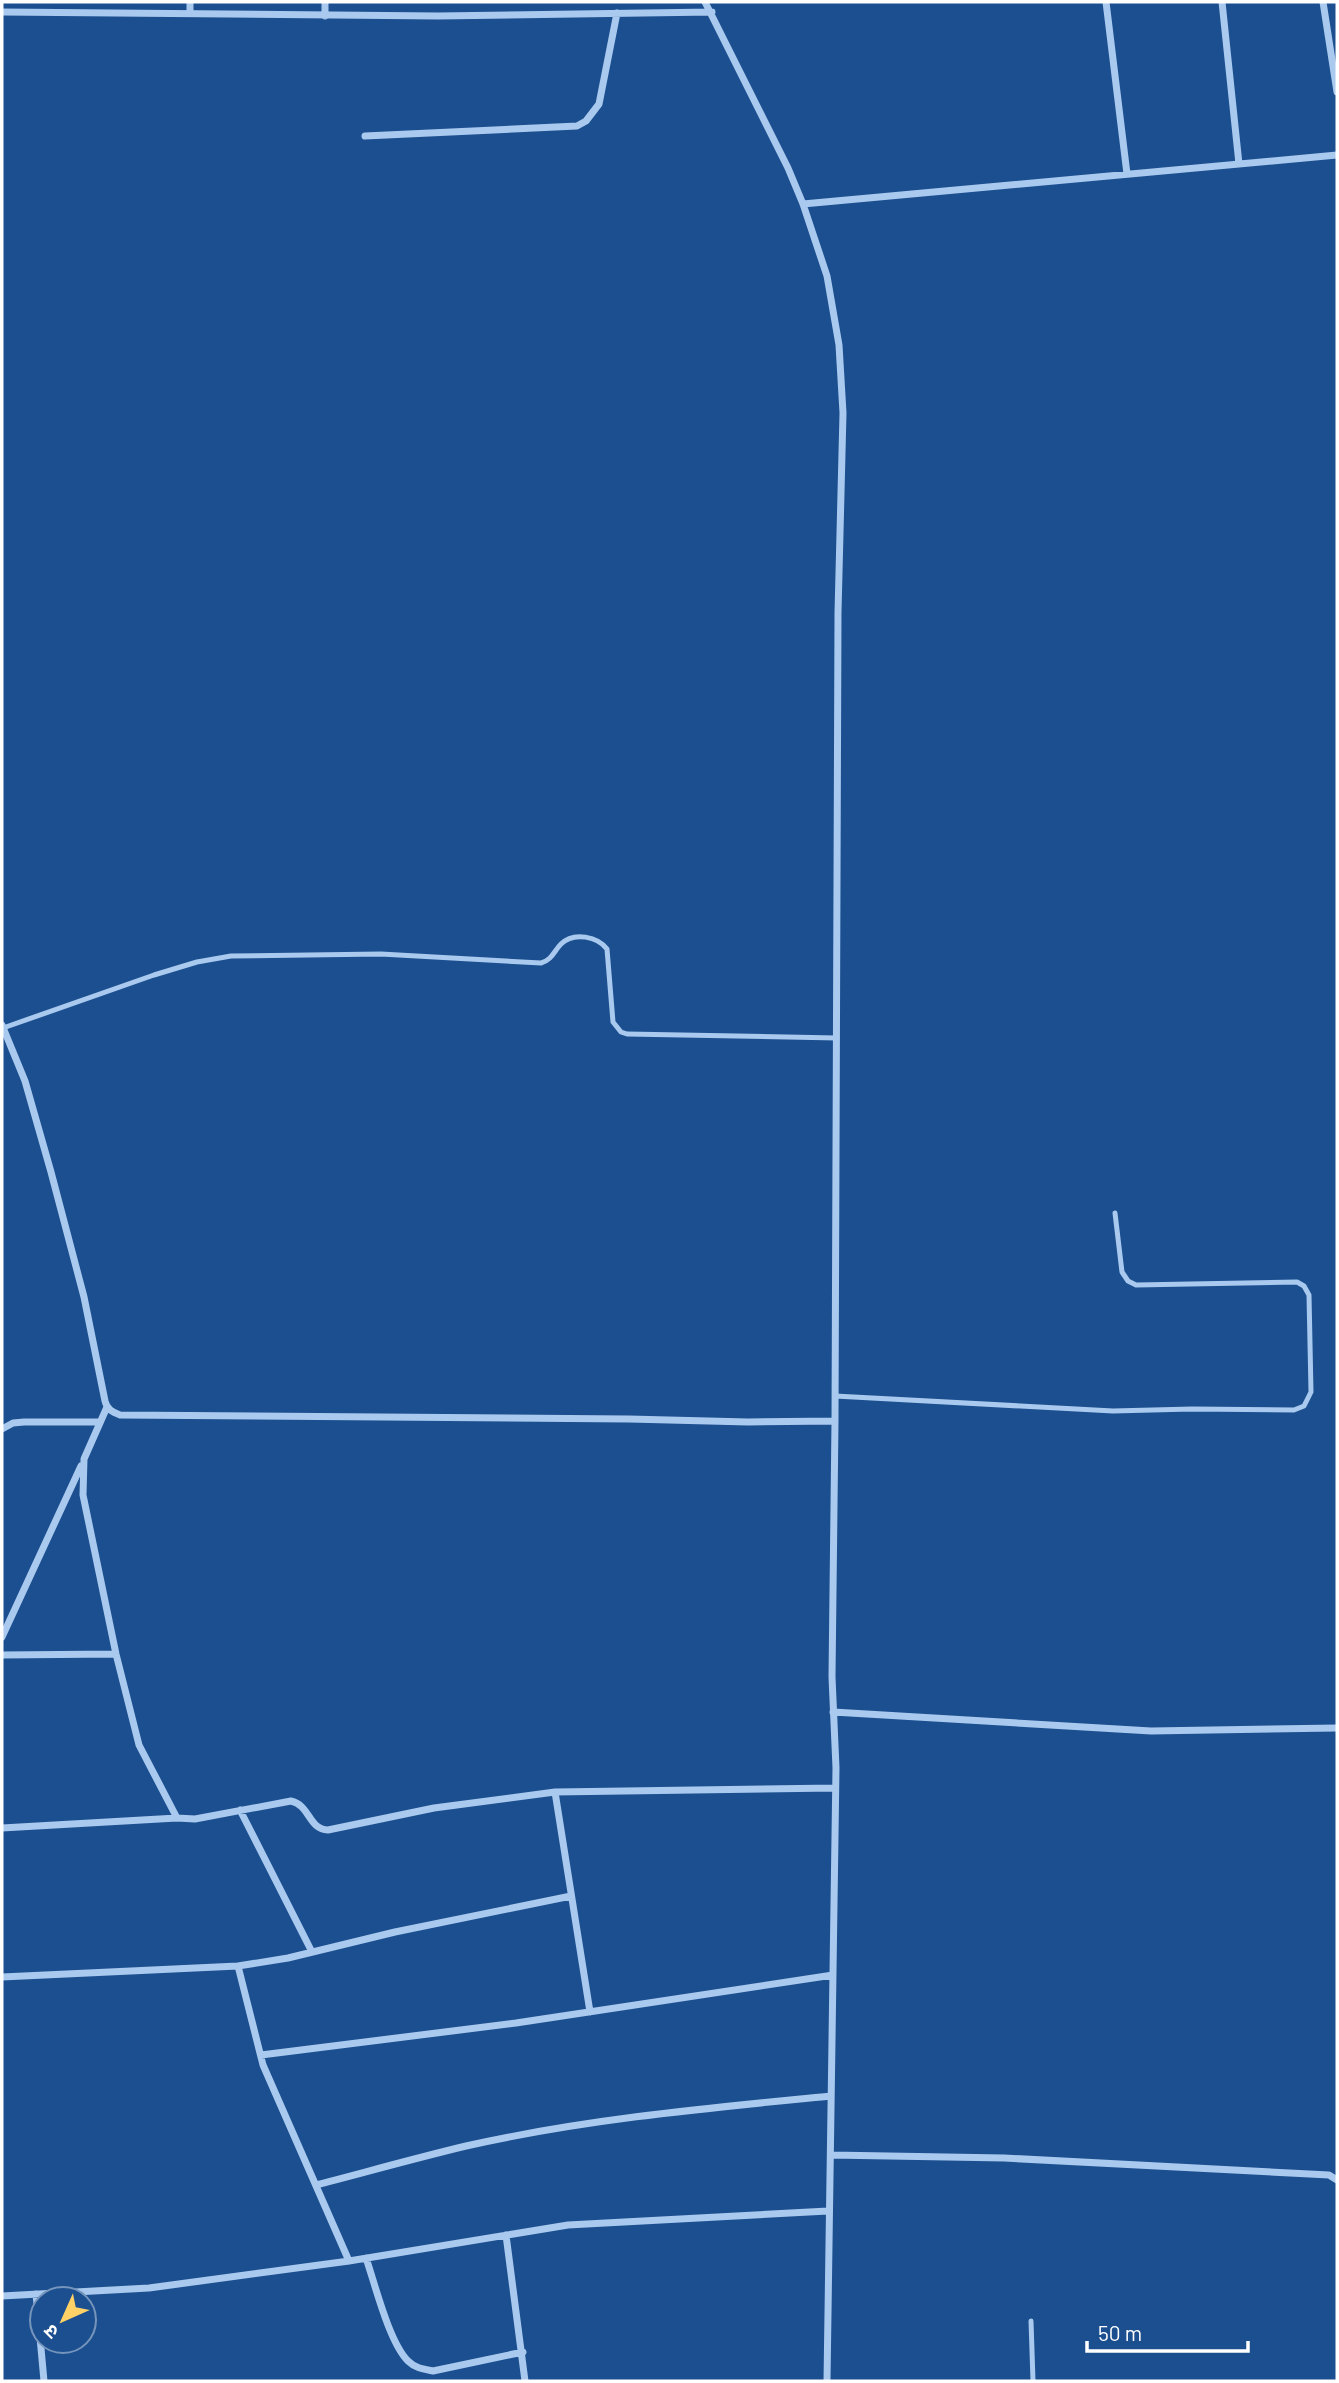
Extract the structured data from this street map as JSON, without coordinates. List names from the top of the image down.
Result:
{
  "scale_bar": "50 m",
  "north": "bottom left"
}
